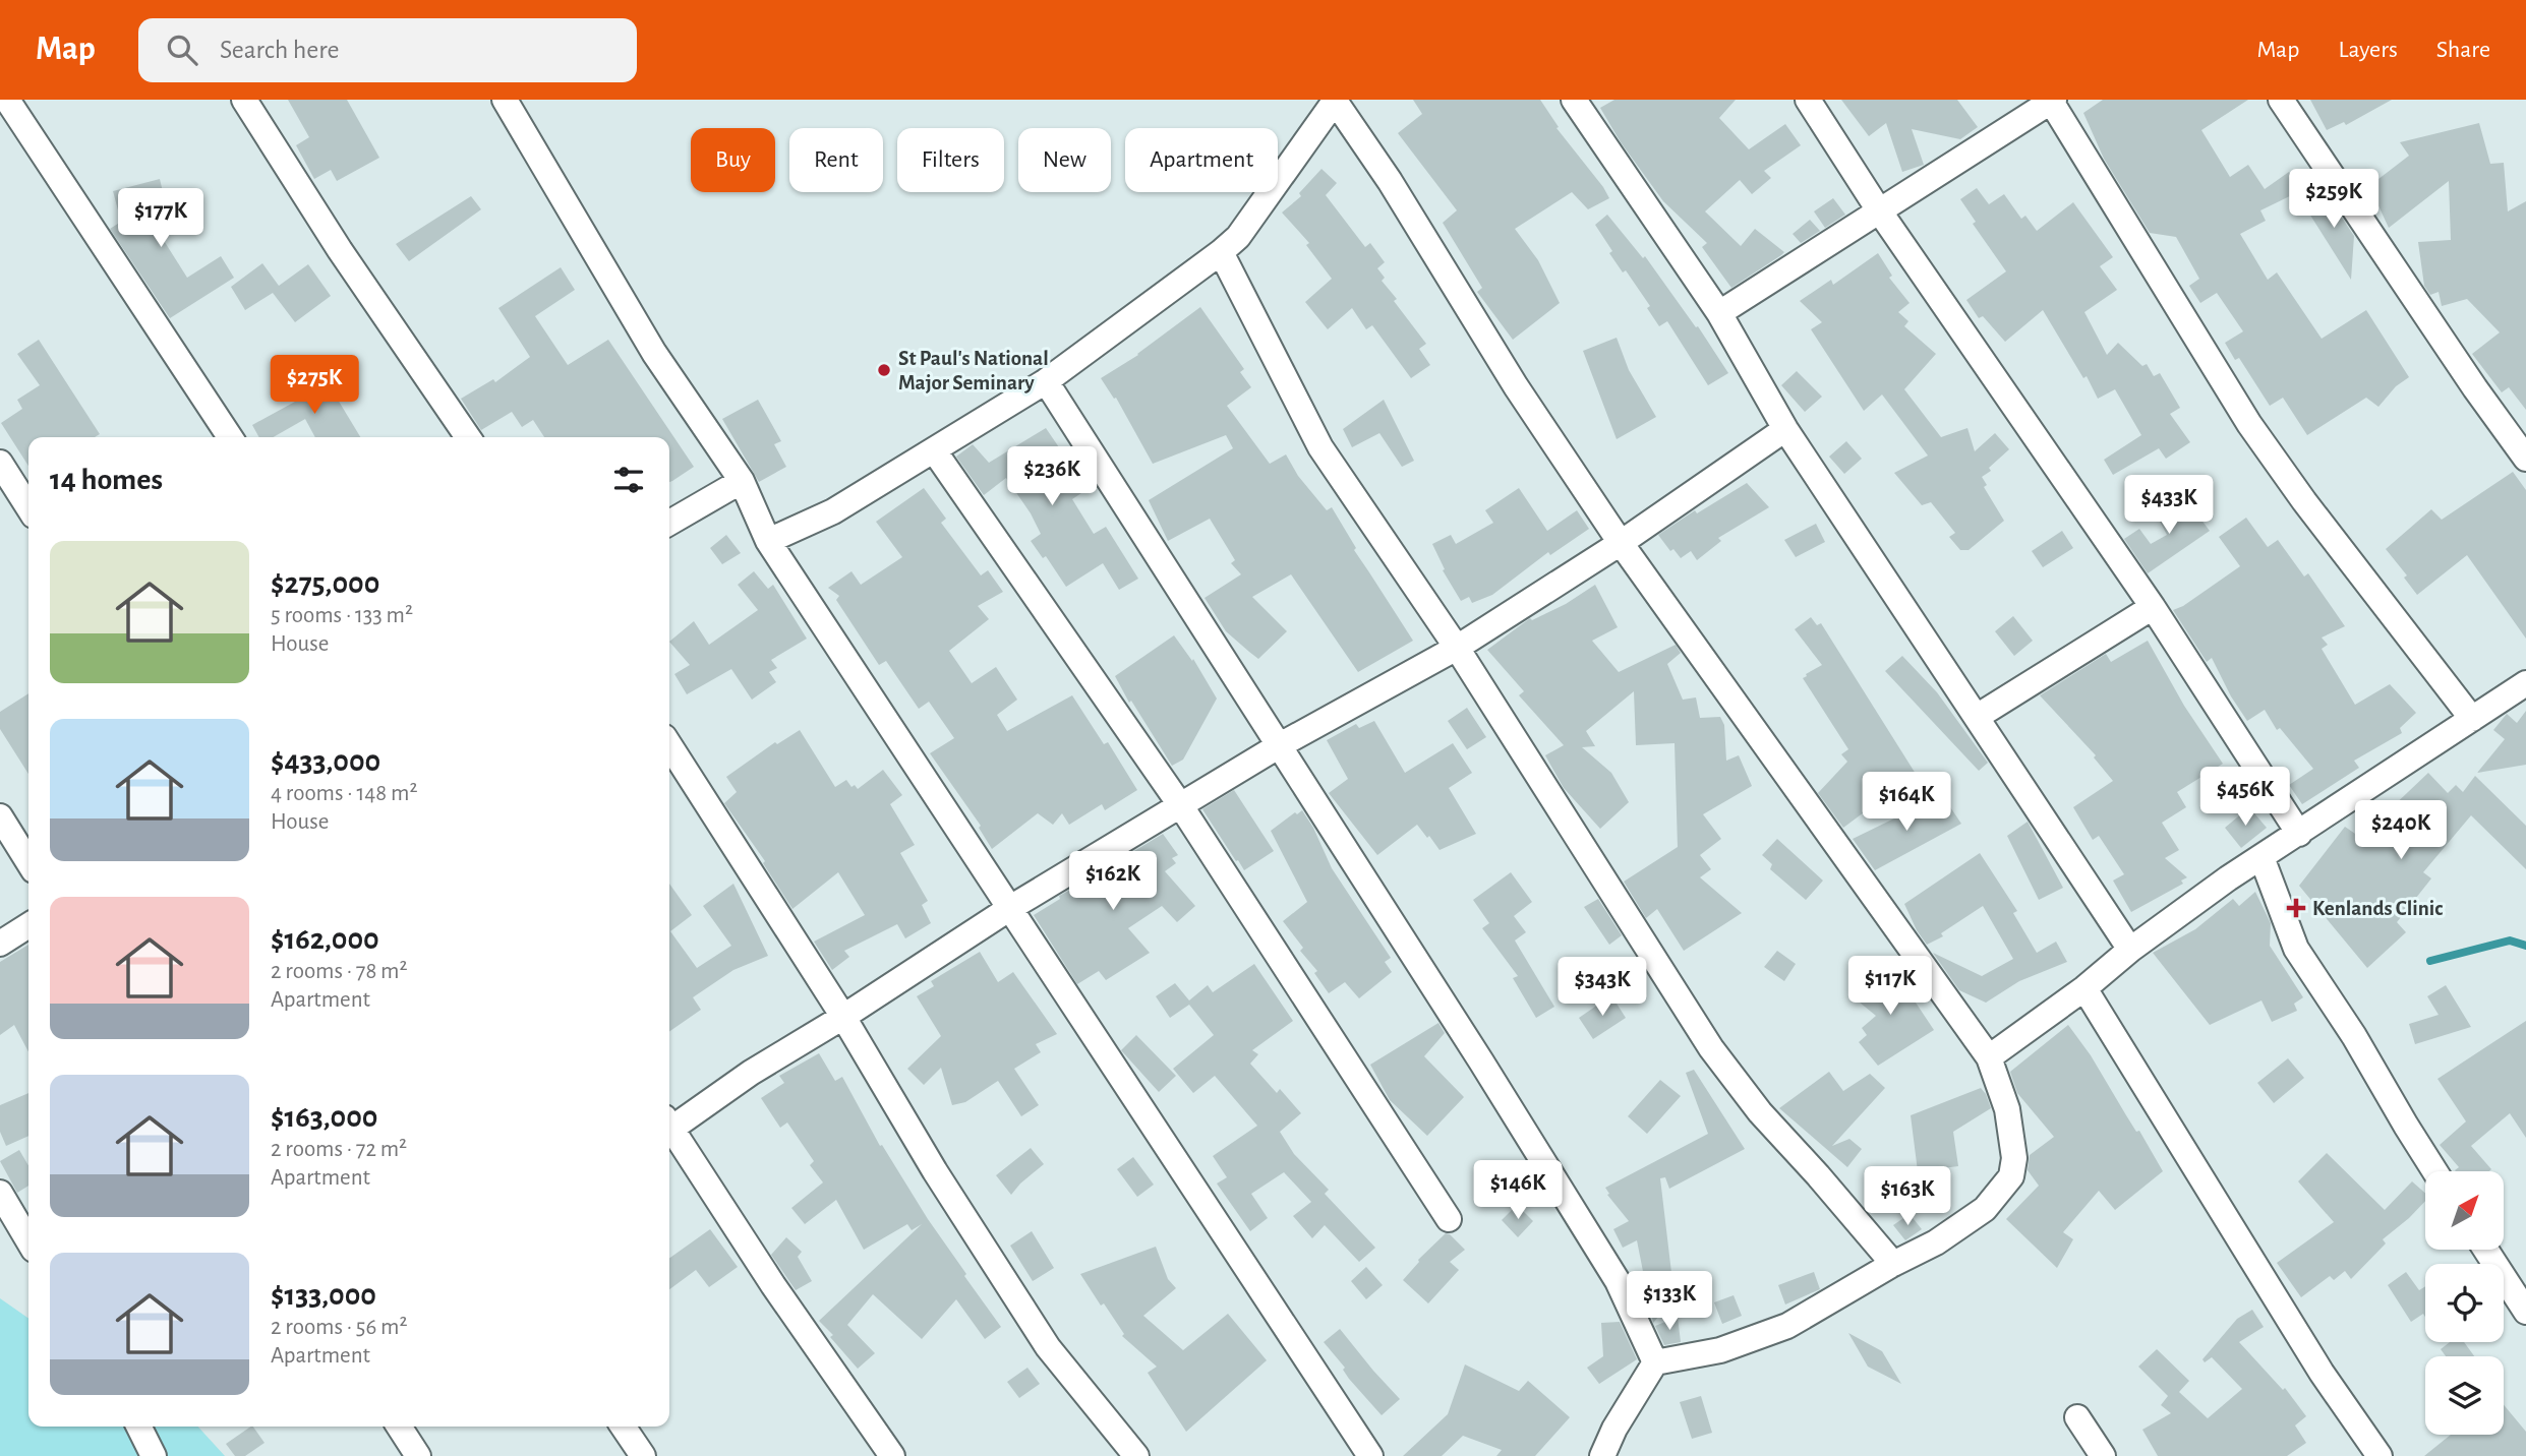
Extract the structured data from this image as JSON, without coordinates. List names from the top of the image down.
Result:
{
  "places": {
    "other": ["St Paul's National Major Seminary"],
    "health": ["Kenlands Clinic"]
  },
  "north": "top right",
  "page": {
    "header": "Map",
    "search": "Search here",
    "nav": ["Map", "Layers", "Share"],
    "chip": [
      "Buy",
      "Rent",
      "Filters",
      "New",
      "Apartment"
    ],
    "price": [
      "$259K",
      "$177K",
      "$275K",
      "$236K",
      "$433K",
      "$456K",
      "$164K",
      "$240K",
      "$162K",
      "$117K",
      "$343K",
      "$146K",
      "$163K",
      "$133K"
    ],
    "heading": "14 homes",
    "list": [
      {
        "name": "$275,000",
        "note": "5 rooms · 133 m² · House"
      },
      {
        "name": "$433,000",
        "note": "4 rooms · 148 m² · House"
      },
      {
        "name": "$162,000",
        "note": "2 rooms · 78 m² · Apartment"
      },
      {
        "name": "$163,000",
        "note": "2 rooms · 72 m² · Apartment"
      },
      {
        "name": "$133,000",
        "note": "2 rooms · 56 m² · Apartment"
      }
    ]
  }
}
